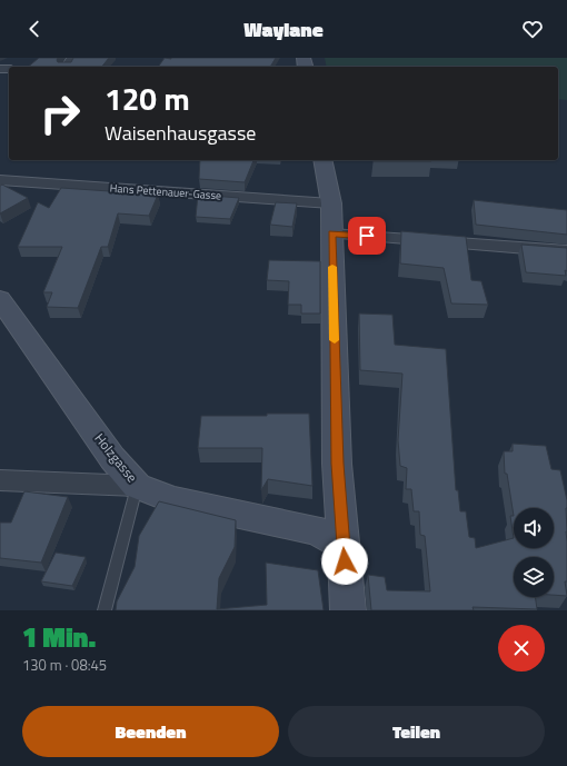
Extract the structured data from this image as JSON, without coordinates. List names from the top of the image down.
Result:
{
  "streets": {
    "main road": ["Holzgasse"],
    "street": ["Hans Pettenauer-Gasse"]
  },
  "page": {
    "header": "Waylane",
    "turn": ["120 m", "Waisenhausgasse"],
    "heading": ["1 Min.", "130 m · 08:45"],
    "buttons": ["Beenden", "Teilen"]
  }
}
